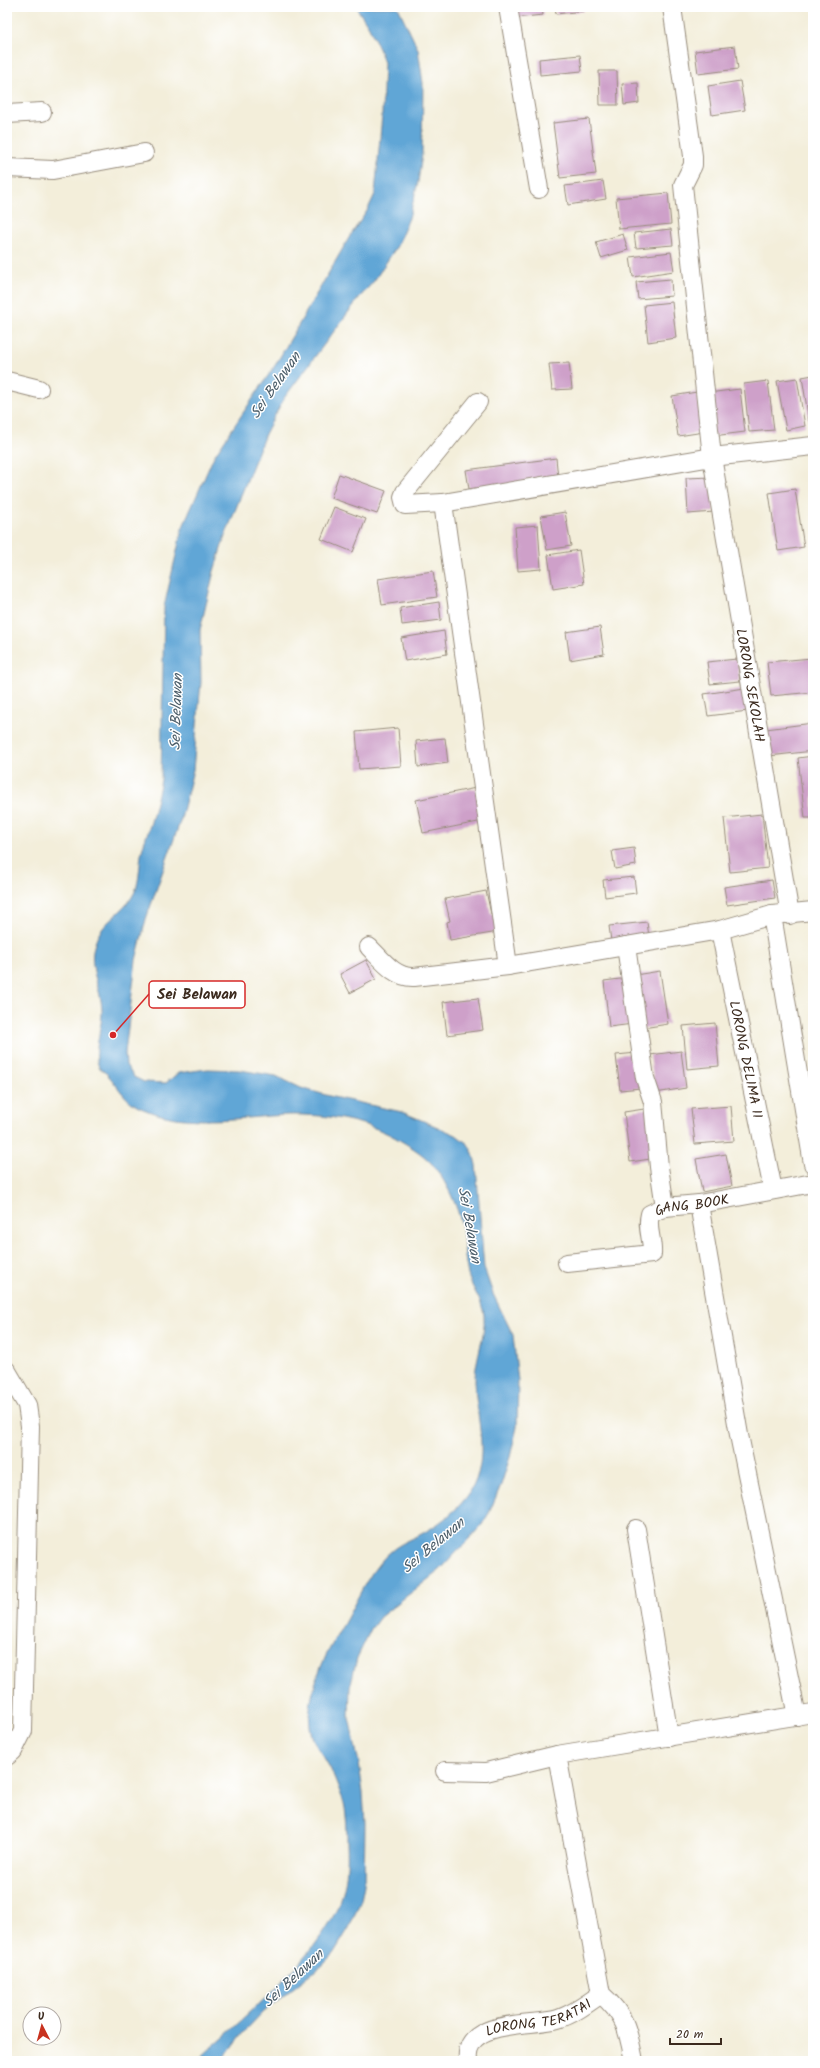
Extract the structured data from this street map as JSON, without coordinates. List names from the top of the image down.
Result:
{
  "streets": {
    "street": [
      "LORONG SEKOLAH",
      "LORONG DELIMA II",
      "GANG BOOK",
      "LORONG TERATAI"
    ]
  },
  "crossings": [
    ["LORONG DELIMA II", "GANG BOOK"]
  ],
  "water": ["Sei Belawan"],
  "places": ["Sei Belawan"],
  "scale_bar": "20 m",
  "north": "top"
}
